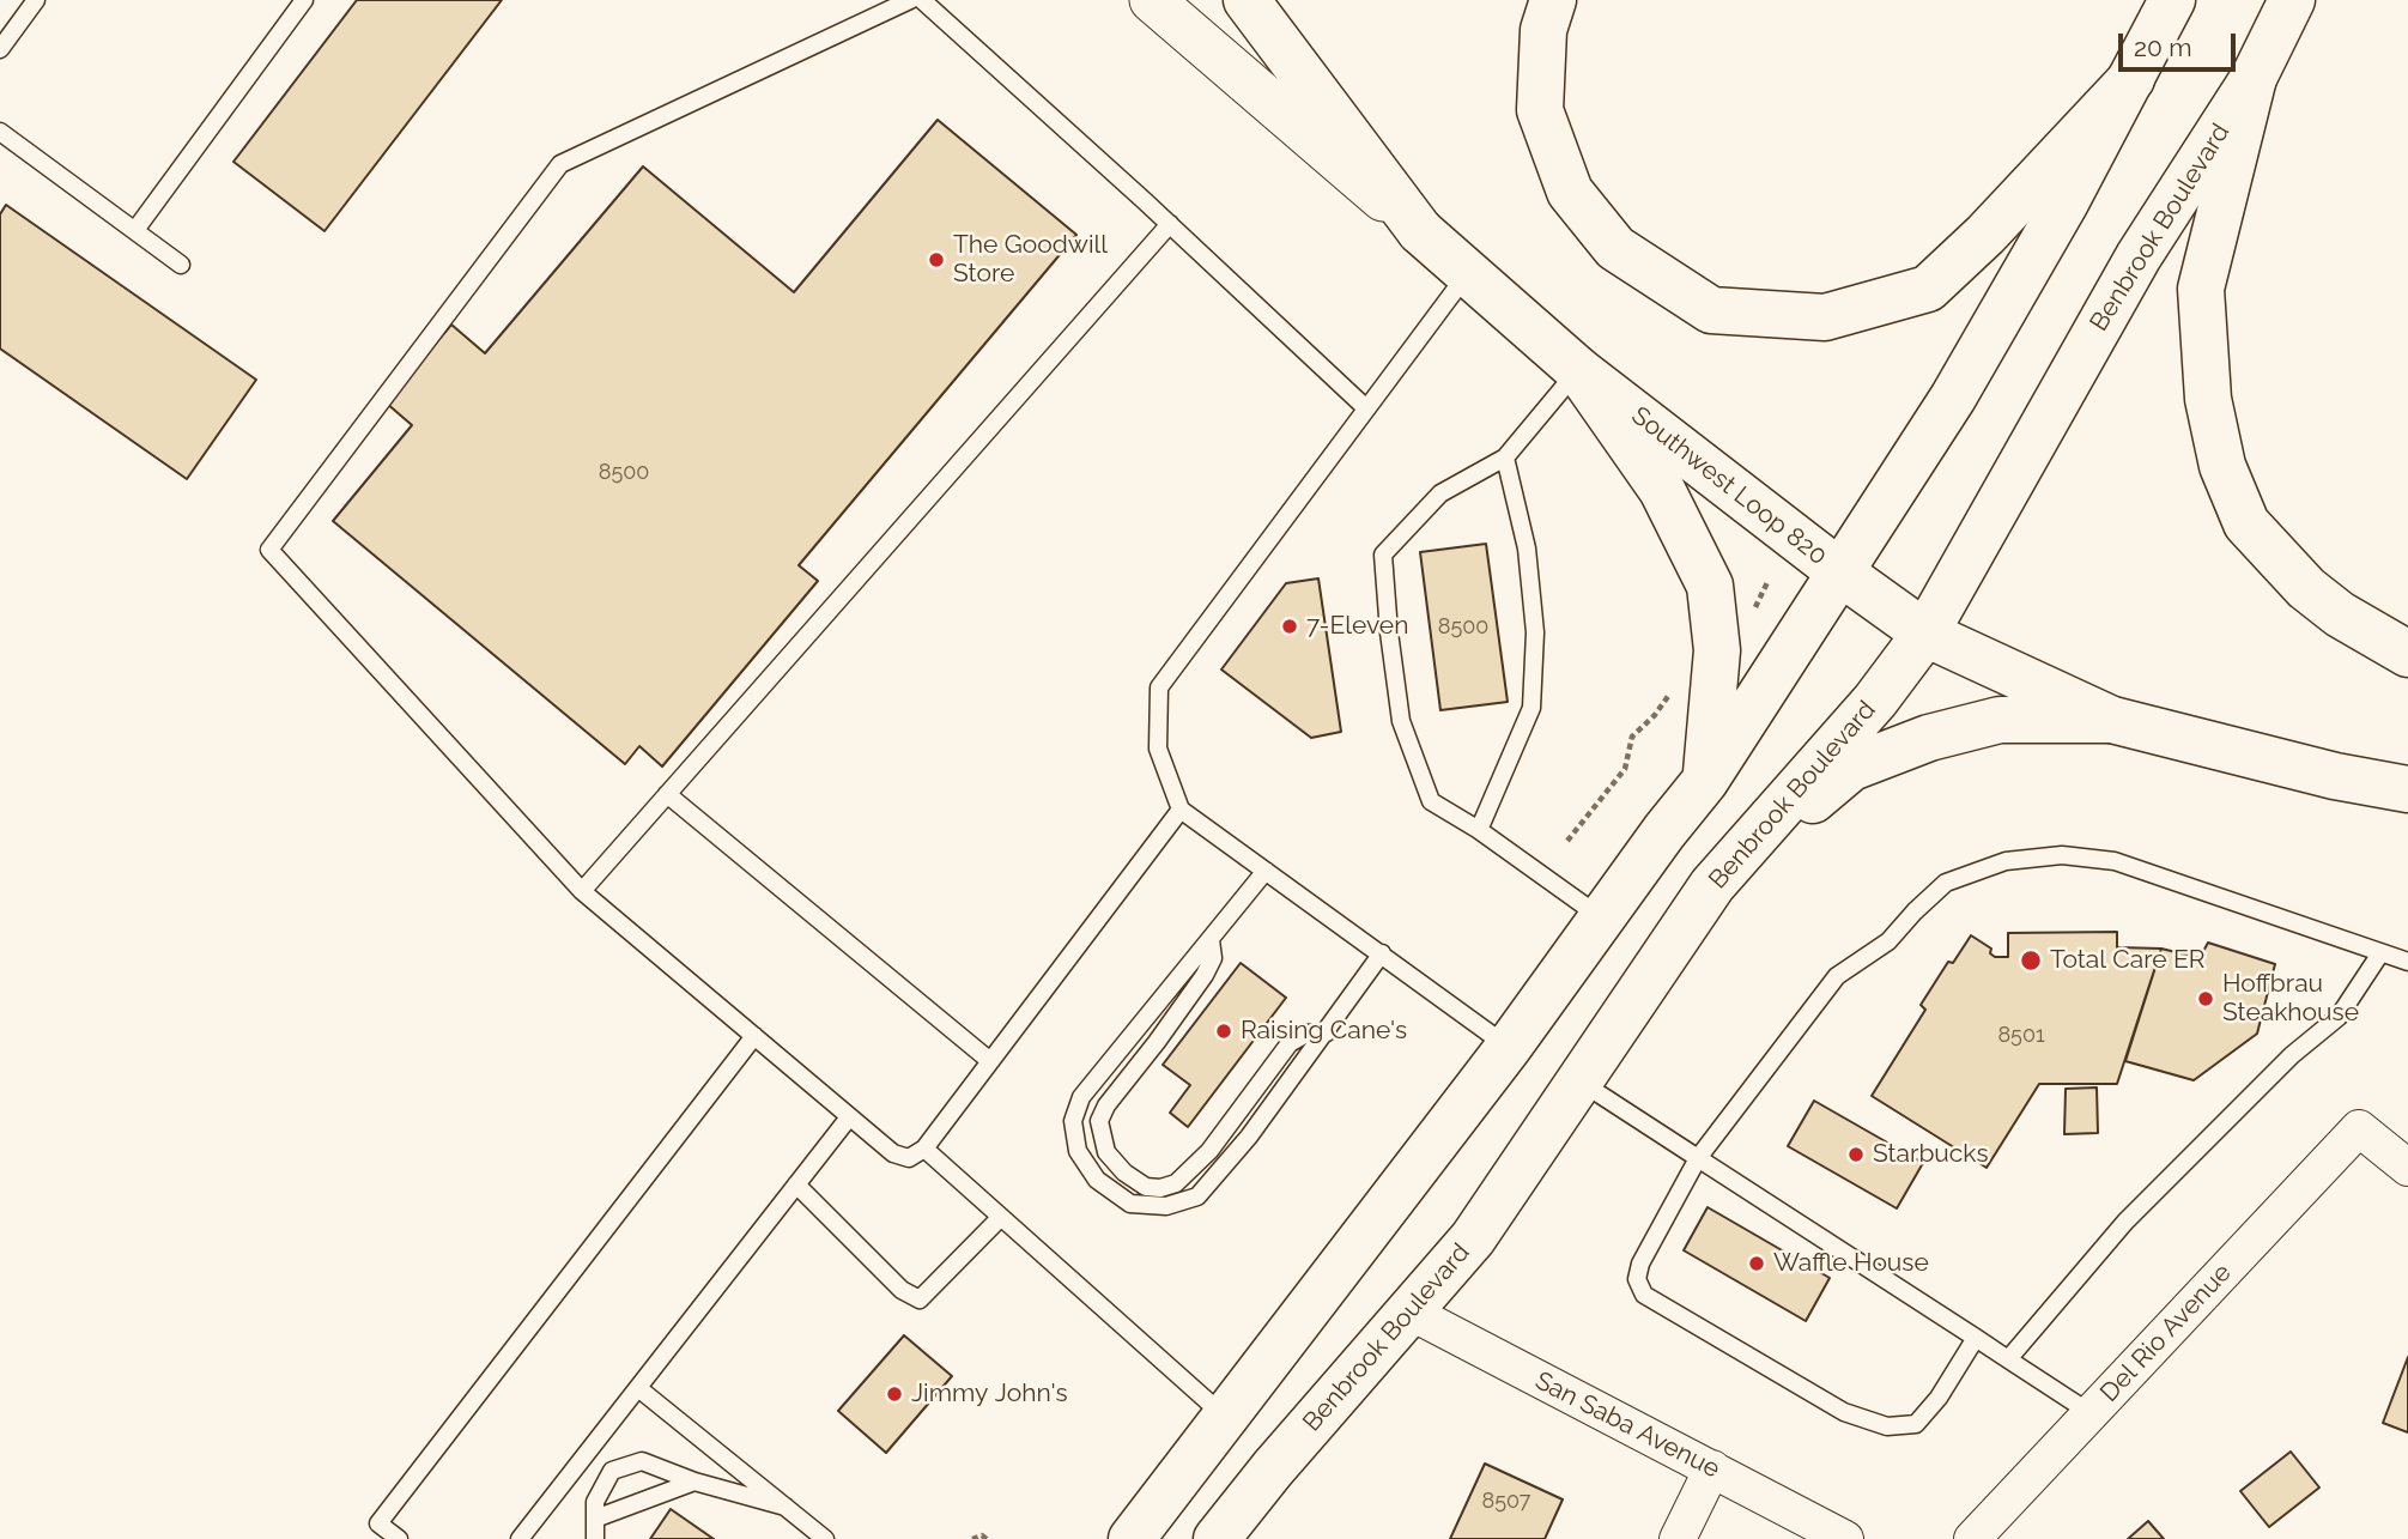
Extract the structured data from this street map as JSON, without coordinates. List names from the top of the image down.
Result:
{
  "streets": {
    "main road": ["Benbrook Boulevard", "Southwest Loop 820"],
    "street": ["Del Rio Avenue", "San Saba Avenue"]
  },
  "crossings": [
    ["Benbrook Boulevard", "Southwest Loop 820"],
    ["Benbrook Boulevard", "San Saba Avenue"]
  ],
  "places": [
    "The Goodwill Store",
    "7-Eleven",
    "Total Care ER",
    "Hoffbrau Steakhouse",
    "Raising Cane's",
    "Starbucks",
    "Waffle House",
    "Jimmy John's"
  ],
  "house_numbers": [
    "8500",
    "8500",
    "8501",
    "8507"
  ],
  "scale_bar": "20 m"
}
